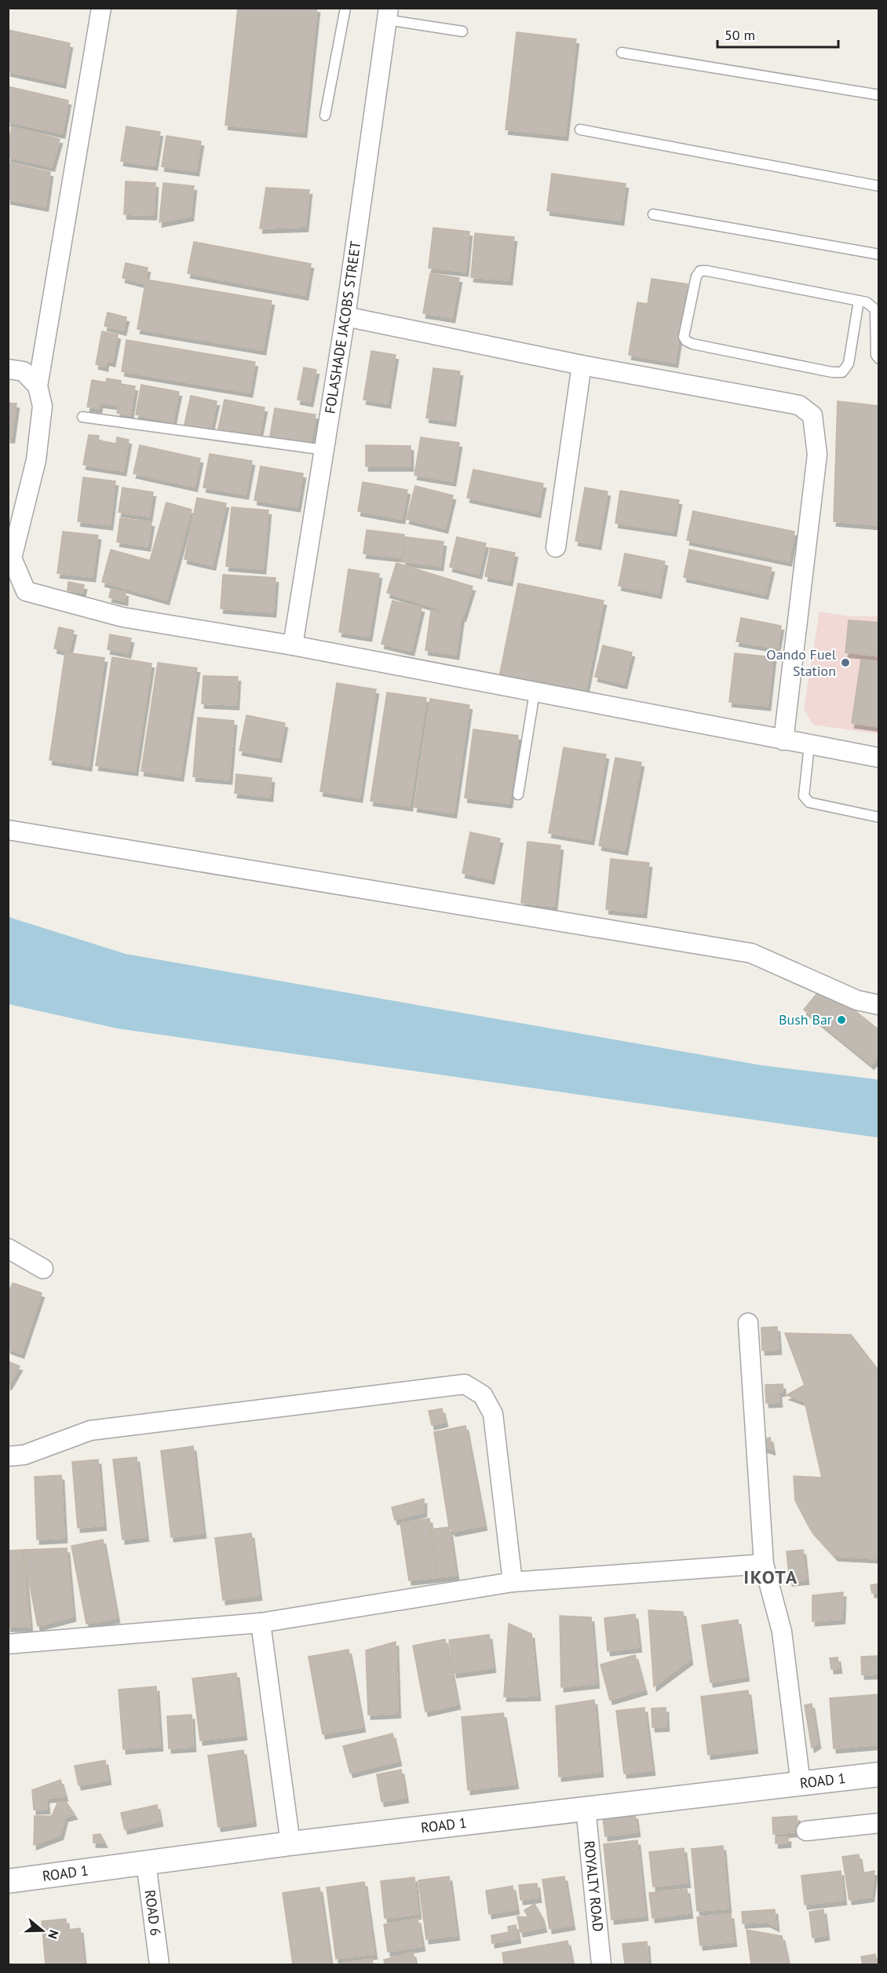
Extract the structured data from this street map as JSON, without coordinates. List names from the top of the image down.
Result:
{
  "streets": {
    "street": [
      "FOLASHADE JACOBS STREET",
      "ROAD 1",
      "ROYALTY ROAD",
      "ROAD 6"
    ]
  },
  "crossings": [
    ["ROAD 1", "ROYALTY ROAD"],
    ["ROAD 1", "ROAD 6"]
  ],
  "districts": ["IKOTA"],
  "places": ["Oando Fuel Station", "Bush Bar"],
  "scale_bar": "50 m",
  "north": "right"
}
